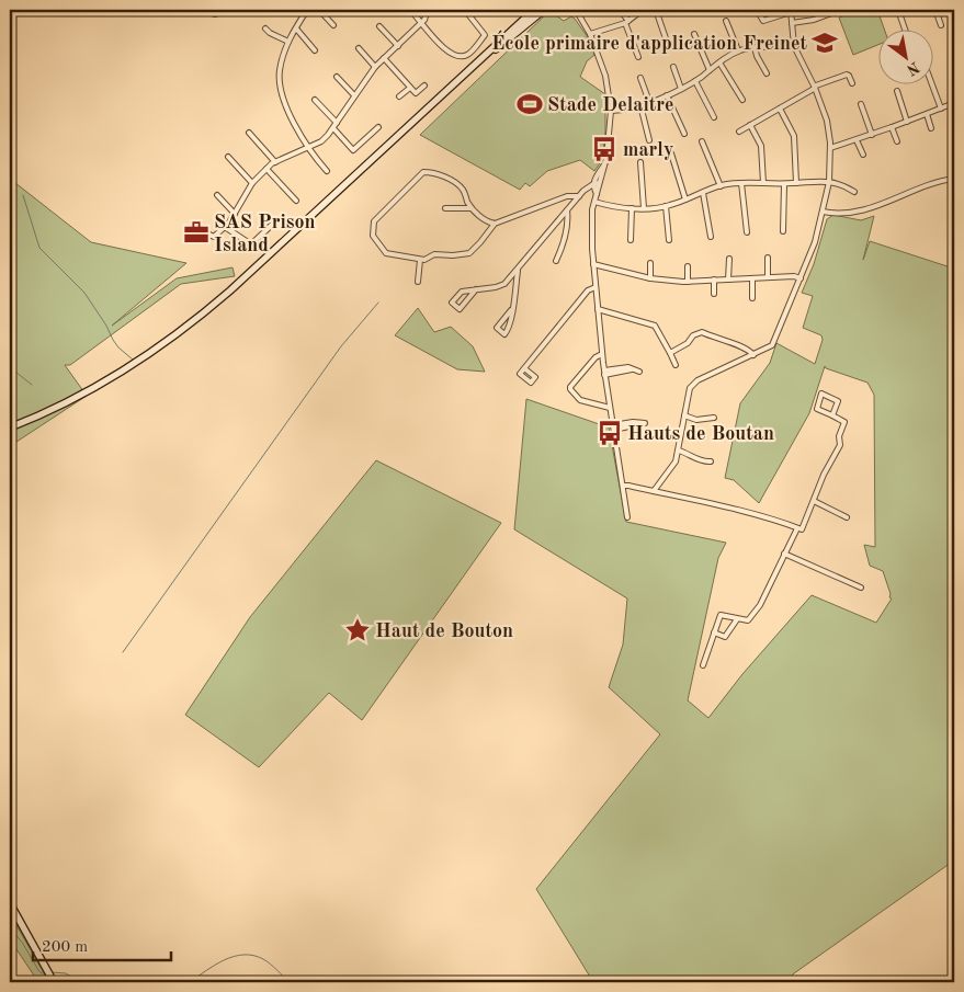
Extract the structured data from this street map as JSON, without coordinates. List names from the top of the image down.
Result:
{
  "places": {
    "school or university": ["École primaire d'application Freinet"],
    "sports": ["Stade Delaitre"],
    "bus stop": ["marly", "Hauts de Boutan"],
    "office": ["SAS Prison Island"],
    "place": ["Haut de Bouton"]
  },
  "scale_bar": "200 m",
  "north": "bottom right"
}
